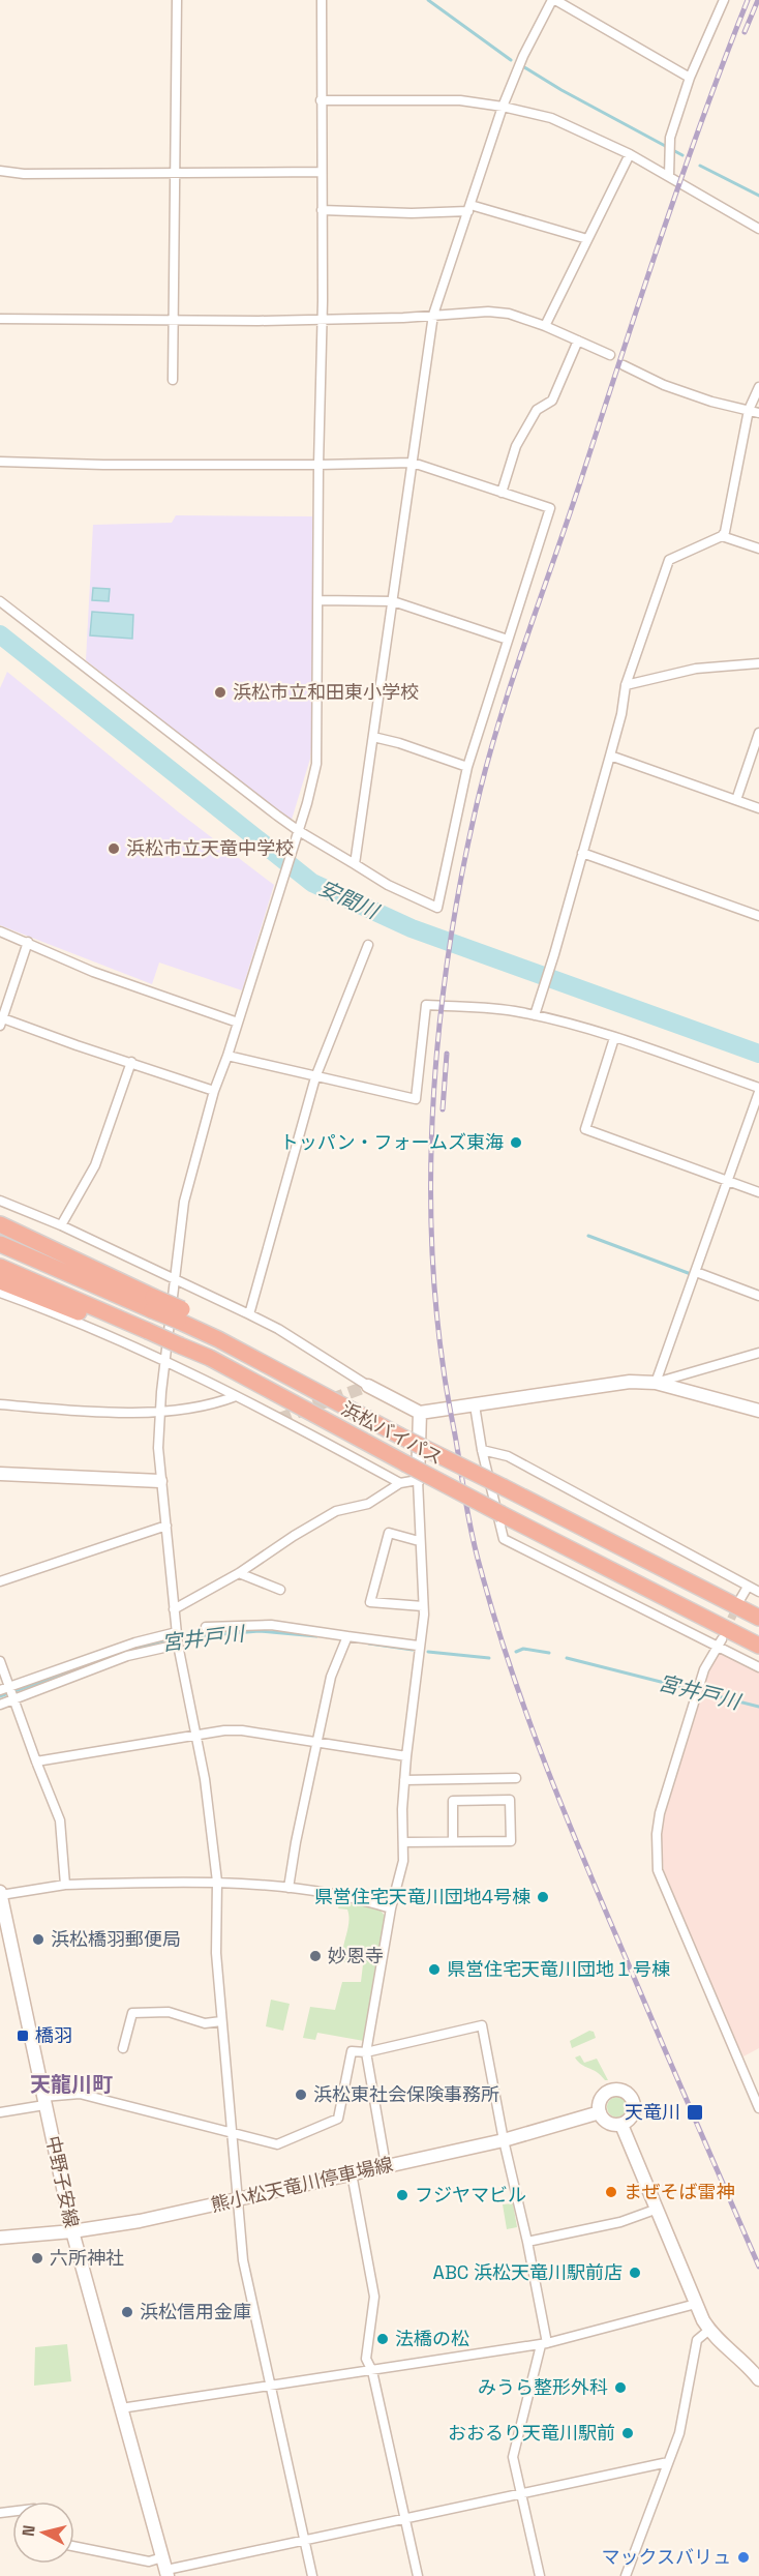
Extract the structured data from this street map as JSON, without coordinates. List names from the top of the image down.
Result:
{
  "streets": {
    "highway": ["浜松バイパス"],
    "main road": ["中野子安線", "熊小松天竜川停車場線"]
  },
  "crossings": [
    ["中野子安線", "熊小松天竜川停車場線"]
  ],
  "districts": ["天龍川町"],
  "water": ["安間川", "宮井戸川"],
  "places": {
    "other": [
      "浜松市立和田東小学校",
      "浜松市立天竜中学校",
      "トッパン・フォームズ東海",
      "県営住宅天竜川団地4号棟",
      "浜松橋羽郵便局",
      "妙恩寺",
      "県営住宅天竜川団地１号棟",
      "浜松東社会保険事務所",
      "まぜそば雷神",
      "フジヤマビル",
      "六所神社",
      "ABC 浜松天竜川駅前店",
      "浜松信用金庫",
      "法橋の松",
      "みうら整形外科",
      "おおるり天竜川駅前",
      "マックスバリュ"
    ],
    "transit": ["橋羽", "天竜川"]
  },
  "north": "left"
}
